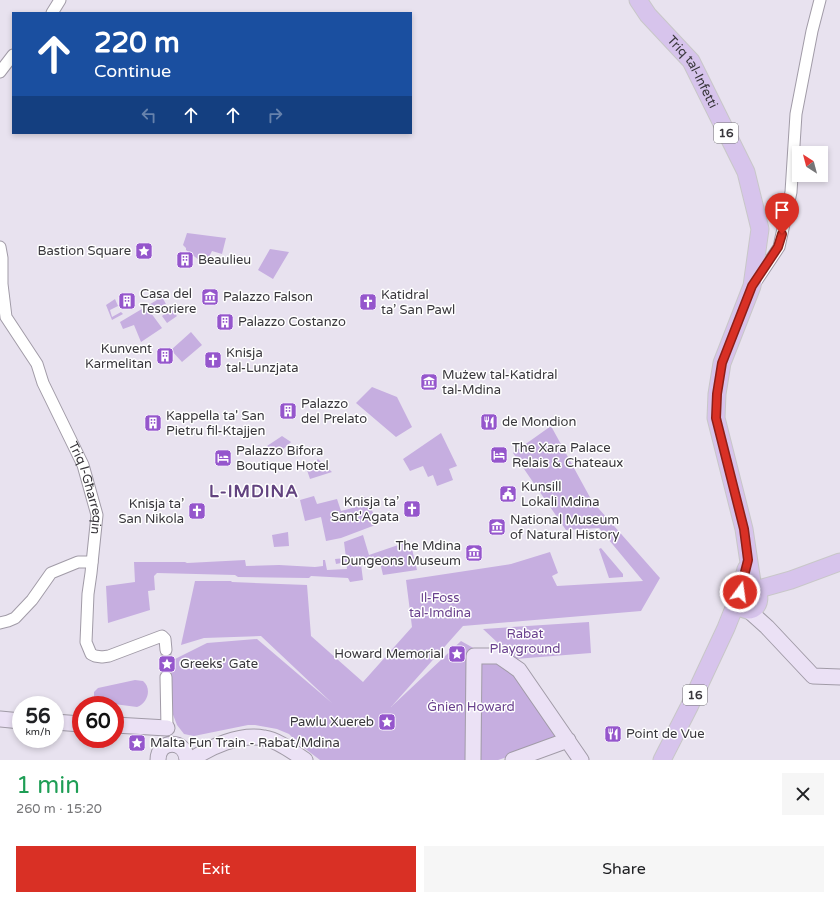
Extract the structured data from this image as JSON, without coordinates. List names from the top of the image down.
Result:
{
  "streets": {
    "main road": ["Triq tal-Infetti", "16"],
    "street": ["Triq l-Għarreqin"]
  },
  "crossings": [
    ["Triq tal-Infetti", "16"]
  ],
  "districts": ["L-IMDINA"],
  "parks": ["Il-Foss tal-Imdina", "Rabat Playground", "Ġnien Howard"],
  "places": {
    "place": [
      "Bastion Square",
      "Howard Memorial",
      "Greeks' Gate",
      "Pawlu Xuereb",
      "Malta Fun Train - Rabat/Mdina"
    ],
    "building": [
      "Beaulieu",
      "Casa del Tesoriere",
      "Palazzo Costanzo",
      "Kunvent Karmelitan",
      "Palazzo del Prelato",
      "Kappella ta' San Pietru fil-Ktajjen"
    ],
    "museum": [
      "Palazzo Falson",
      "Mużew tal-Katidral tal-Mdina",
      "National Museum of Natural History",
      "The Mdina Dungeons Museum"
    ],
    "church": [
      "Katidral ta’ San Pawl",
      "Knisja tal-Lunzjata",
      "Knisja ta’ Sant'Agata",
      "Knisja ta’ San Nikola"
    ],
    "restaurant": ["de Mondion", "Point de Vue"],
    "hotel": ["The Xara Palace Relais & Chateaux", "Palazzo Bifora Boutique Hotel"],
    "public building": ["Kunsill Lokali Mdina"]
  },
  "north": "top left",
  "page": {
    "turn": ["220 m", "Continue"],
    "speed": "56 km/h",
    "limit": "60",
    "heading": ["1 min", "260 m · 15:20"],
    "buttons": ["Exit", "Share"]
  }
}
